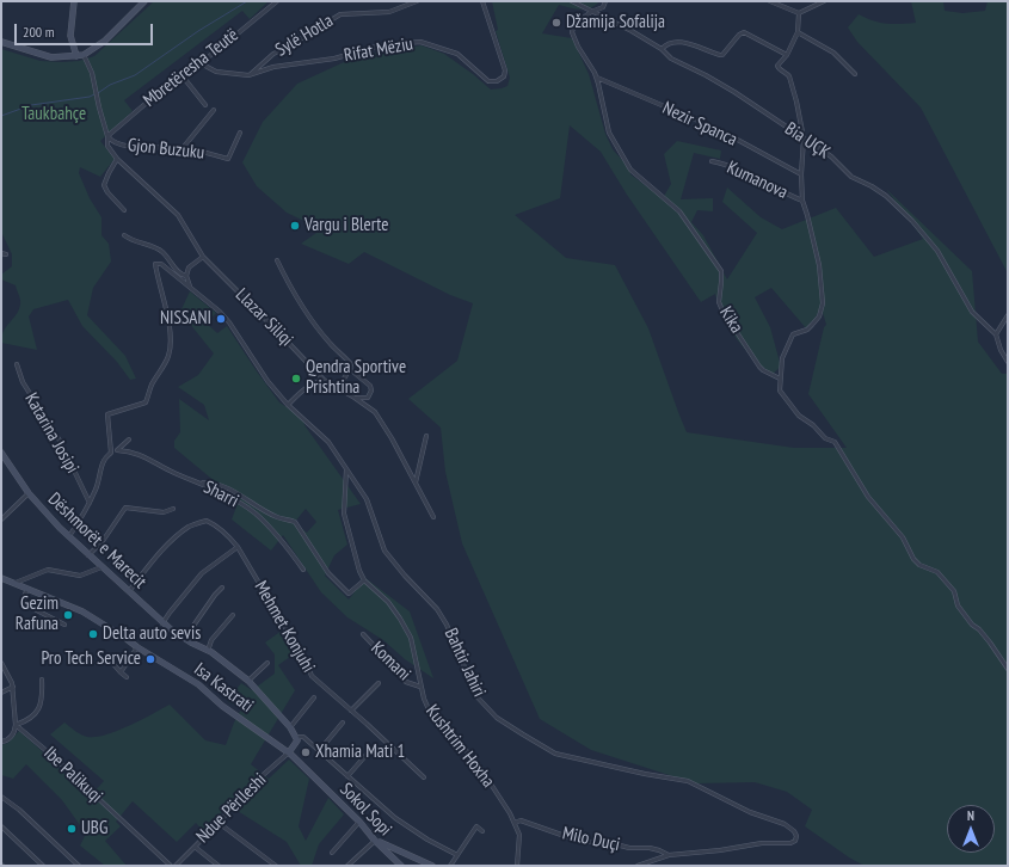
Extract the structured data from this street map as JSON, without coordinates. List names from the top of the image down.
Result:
{
  "streets": {
    "street": [
      "Sylë Hotla",
      "Rifat Mëziu",
      "Mbretëresha Teutë",
      "Nezir Spanca",
      "Bia UÇK",
      "Gjon Buzuku",
      "Kumanova",
      "Llazar Siliqi",
      "Kika",
      "Katarina Josipi",
      "Sharri",
      "Dëshmorët e Marecit",
      "Mehmet Konjuhi",
      "Komani",
      "Bahtir Jahiri",
      "Isa Kastrati",
      "Kushtrim Hoxha",
      "Ibe Palikuqi",
      "Ndue Përlleshi",
      "Sokol Sopi",
      "Milo Duçi"
    ]
  },
  "crossings": [
    ["Sylë Hotla", "Rifat Mëziu"],
    ["Mbretëresha Teutë", "Gjon Buzuku"],
    ["Nezir Spanca", "Kika"],
    ["Bia UÇK", "Kika"],
    ["Dëshmorët e Marecit", "Mehmet Konjuhi"],
    ["Komani", "Kushtrim Hoxha"],
    ["Bahtir Jahiri", "Kushtrim Hoxha"],
    ["Bahtir Jahiri", "Milo Duçi"],
    ["Isa Kastrati", "Ndue Përlleshi"],
    ["Isa Kastrati", "Sokol Sopi"],
    ["Kushtrim Hoxha", "Milo Duçi"],
    ["Ndue Përlleshi", "Sokol Sopi"]
  ],
  "parks": ["Taukbahçe"],
  "places": [
    "Džamija Sofalija",
    "Vargu i Blerte",
    "NISSANI",
    "Qendra Sportive Prishtina",
    "Gezim Rafuna",
    "Delta auto sevis",
    "Pro Tech Service",
    "Xhamia Mati 1",
    "UBG"
  ],
  "scale_bar": "200 m",
  "north": "top"
}
